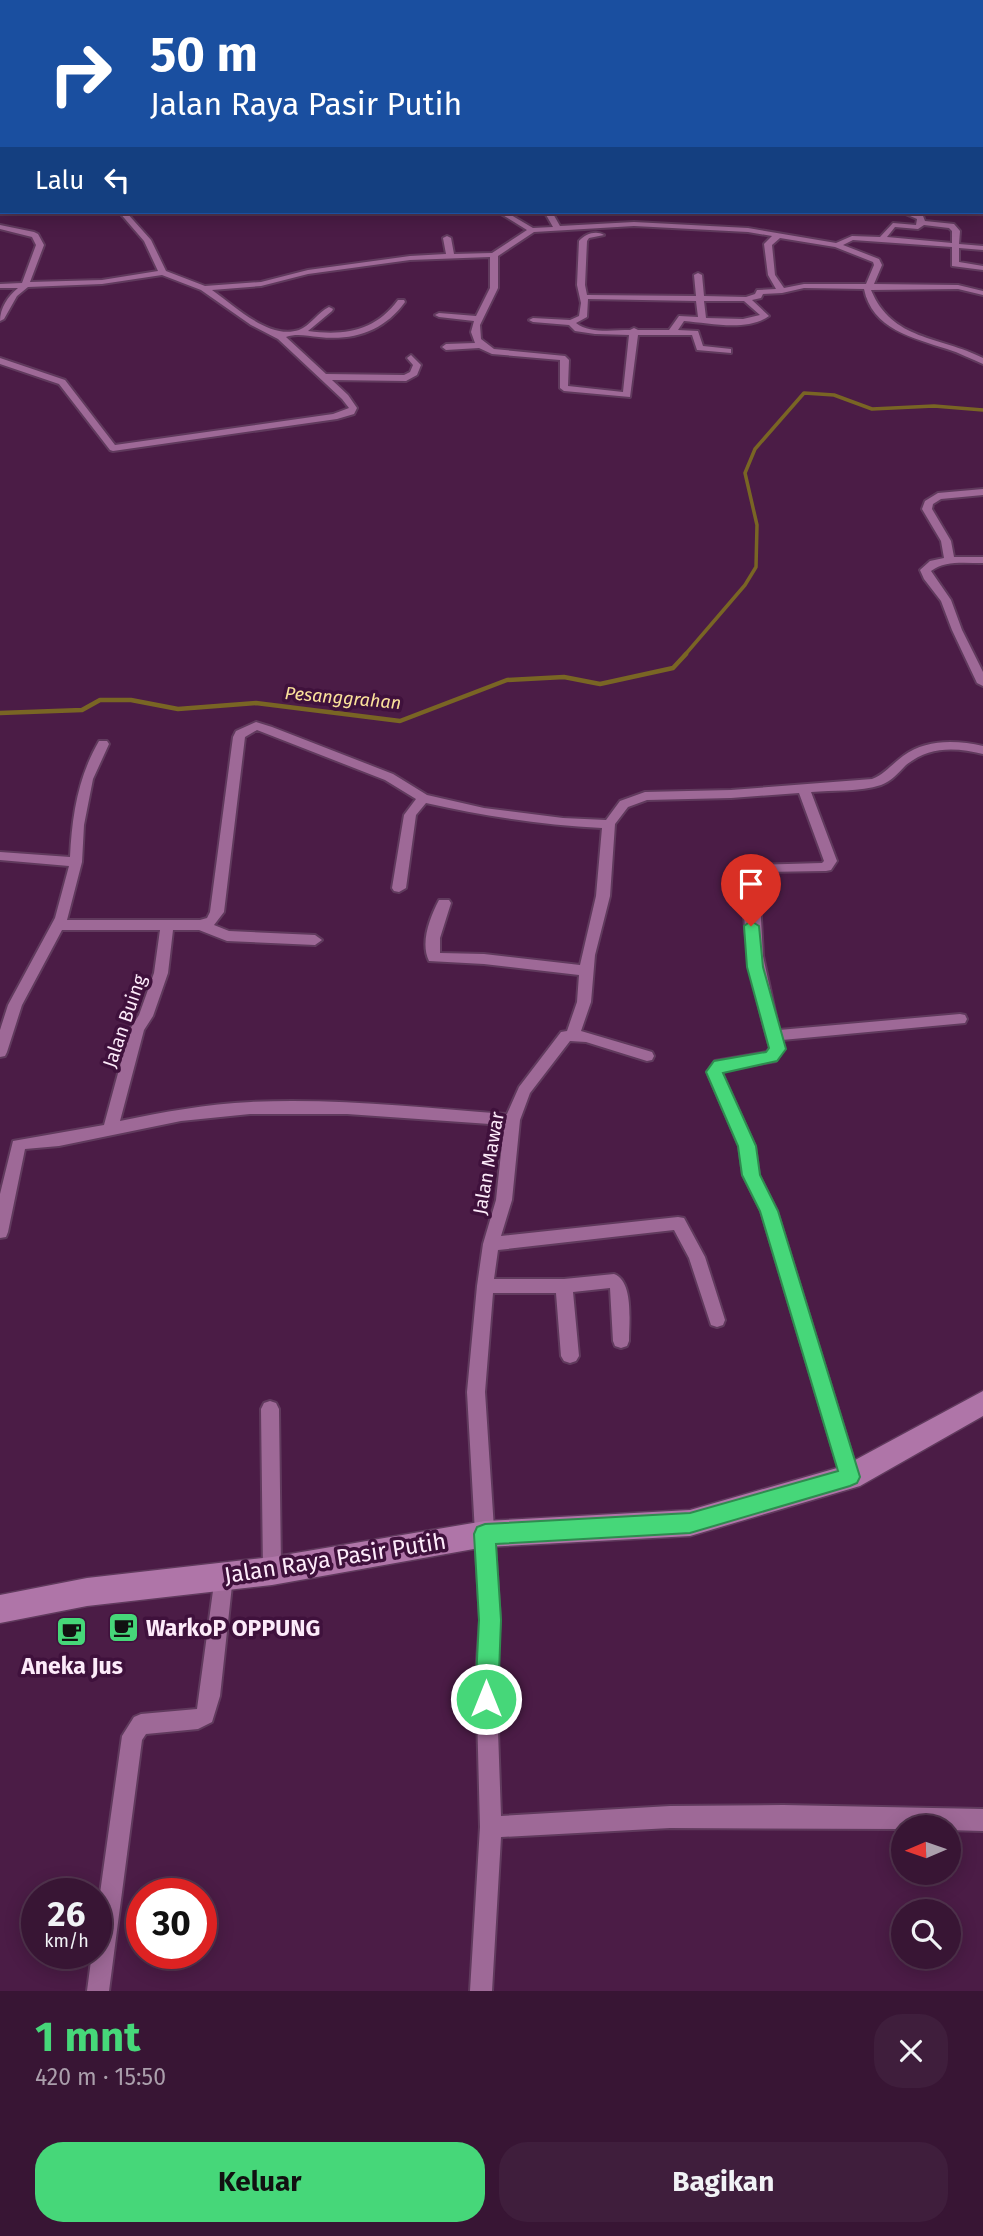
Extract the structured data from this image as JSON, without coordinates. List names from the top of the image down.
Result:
{
  "streets": {
    "street": ["Jalan Buing", "Jalan Mawar", "Jalan Raya Pasir Putih"]
  },
  "crossings": [
    ["Jalan Mawar", "Jalan Raya Pasir Putih"]
  ],
  "water": ["Pesanggrahan"],
  "places": {
    "cafe": ["WarkoP OPPUNG", "Aneka Jus"]
  },
  "north": "left",
  "page": {
    "turn": ["50 m", "Jalan Raya Pasir Putih"],
    "then": "Lalu",
    "speed": "26 km/h",
    "limit": "30",
    "heading": ["1 mnt", "420 m · 15:50"],
    "buttons": ["Keluar", "Bagikan"]
  }
}
